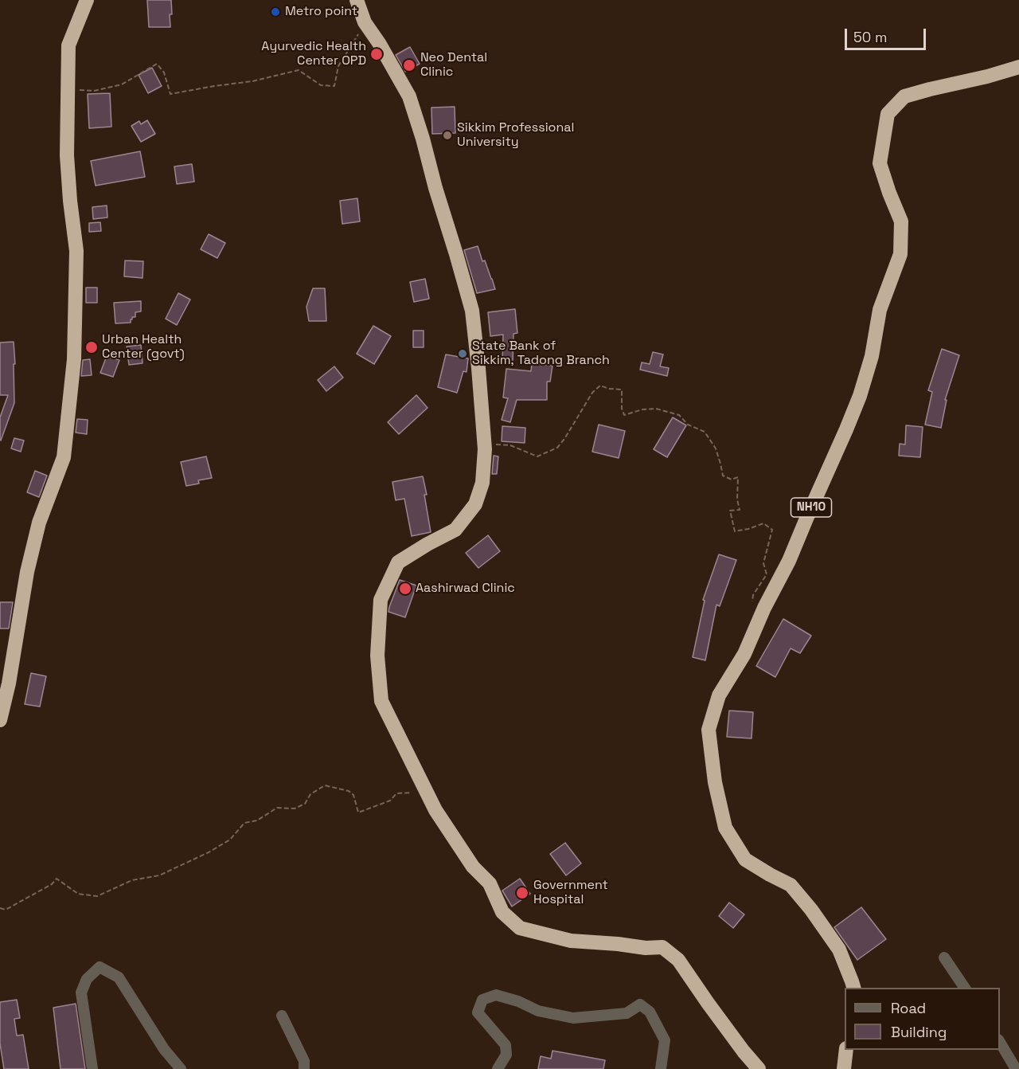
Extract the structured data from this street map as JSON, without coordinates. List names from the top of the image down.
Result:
{
  "streets": {
    "highway": ["NH10"]
  },
  "places": [
    "Metro point",
    "Ayurvedic Health Center OPD",
    "Neo Dental Clinic",
    "Sikkim Professional University",
    "Urban Health Center (govt)",
    "State Bank of Sikkim, Tadong Branch",
    "Aashirwad Clinic",
    "Government Hospital"
  ],
  "legend": ["Road", "Building"],
  "scale_bar": "50 m"
}
